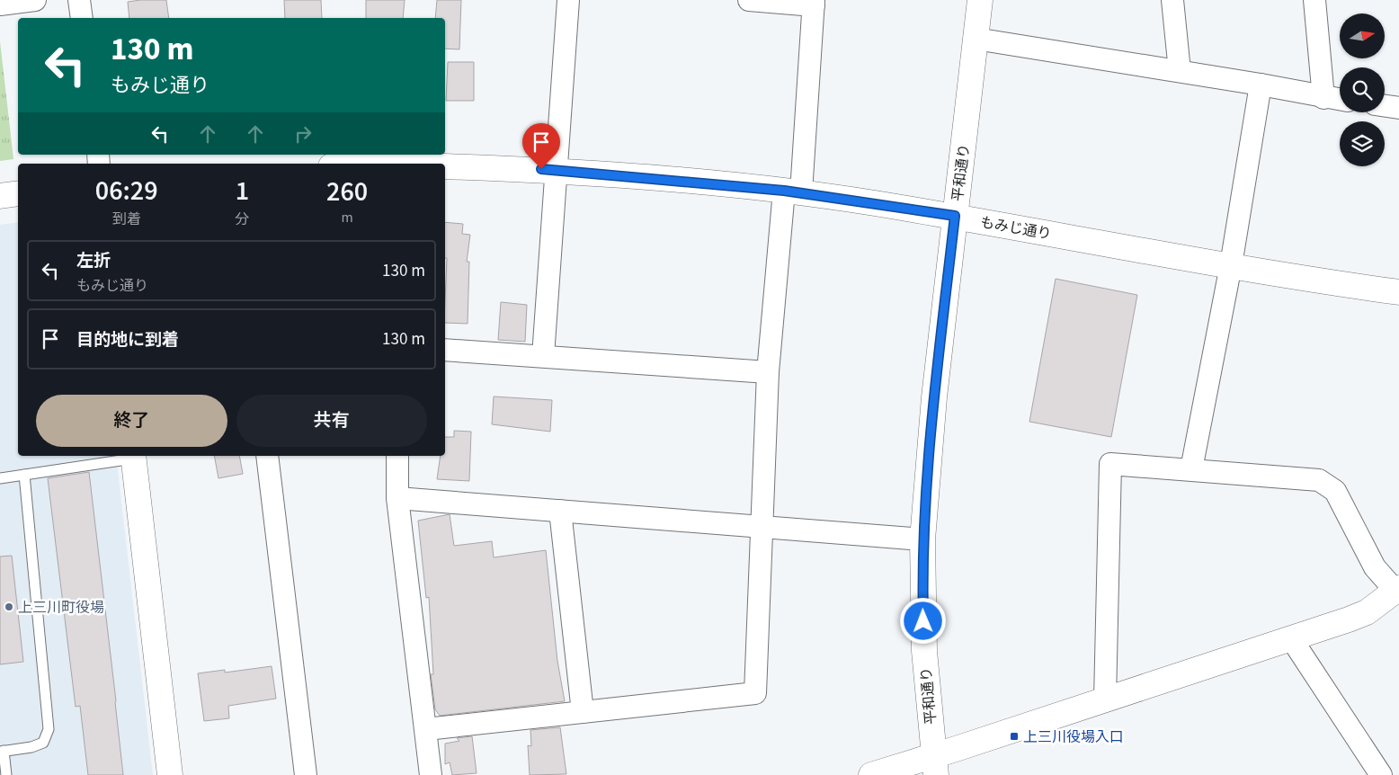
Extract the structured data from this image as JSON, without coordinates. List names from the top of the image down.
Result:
{
  "streets": {
    "street": ["平和通り", "もみじ通り"]
  },
  "crossings": [
    ["平和通り", "もみじ通り"]
  ],
  "places": {
    "other": ["上三川町役場"],
    "transit": ["上三川役場入口"]
  },
  "north": "right",
  "page": {
    "turn": ["130 m", "もみじ通り"],
    "eta": [
      "06:29",
      "到着",
      "1",
      "分",
      "260",
      "m"
    ],
    "list": [
      {
        "name": "左折",
        "note": "もみじ通り",
        "value": "130 m"
      },
      {
        "name": "目的地に到着",
        "value": "130 m"
      }
    ],
    "buttons": ["終了", "共有"]
  }
}
